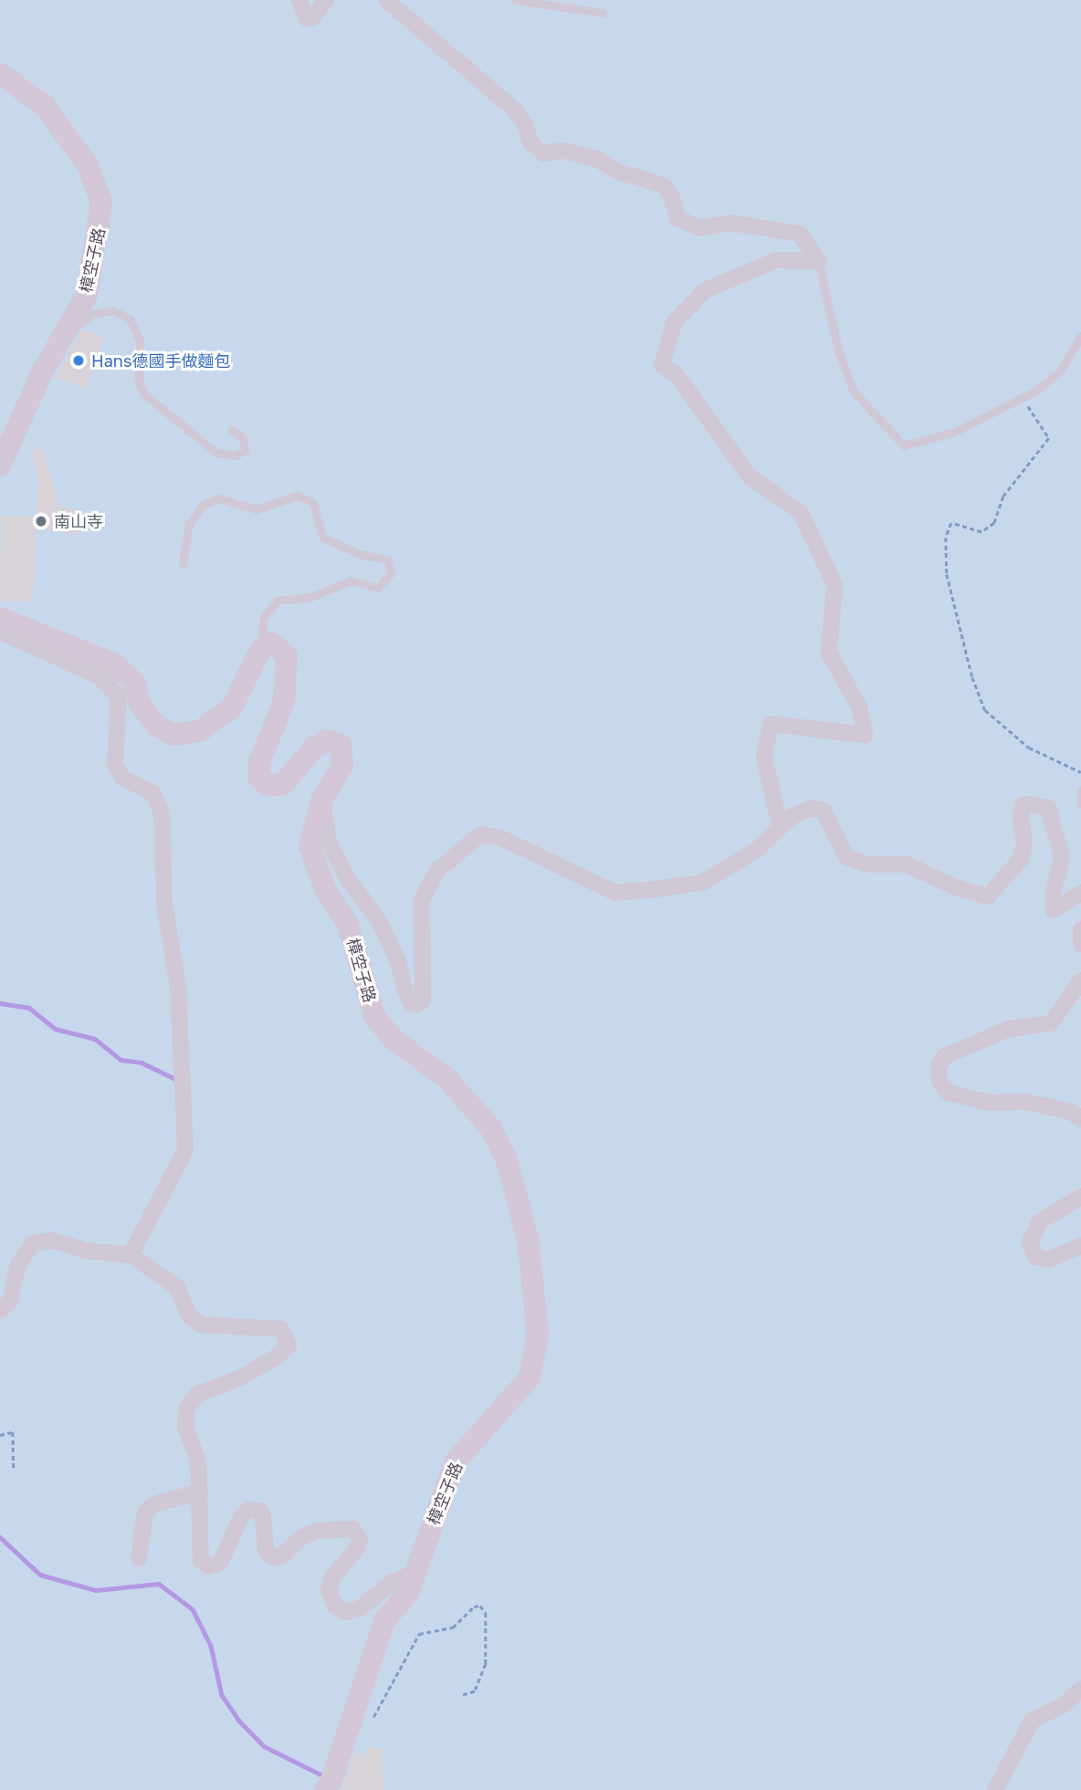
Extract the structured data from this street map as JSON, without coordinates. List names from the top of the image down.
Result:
{
  "streets": {
    "street": ["樟空子路"]
  },
  "places": ["Hans德國手做麵包", "南山寺"]
}
